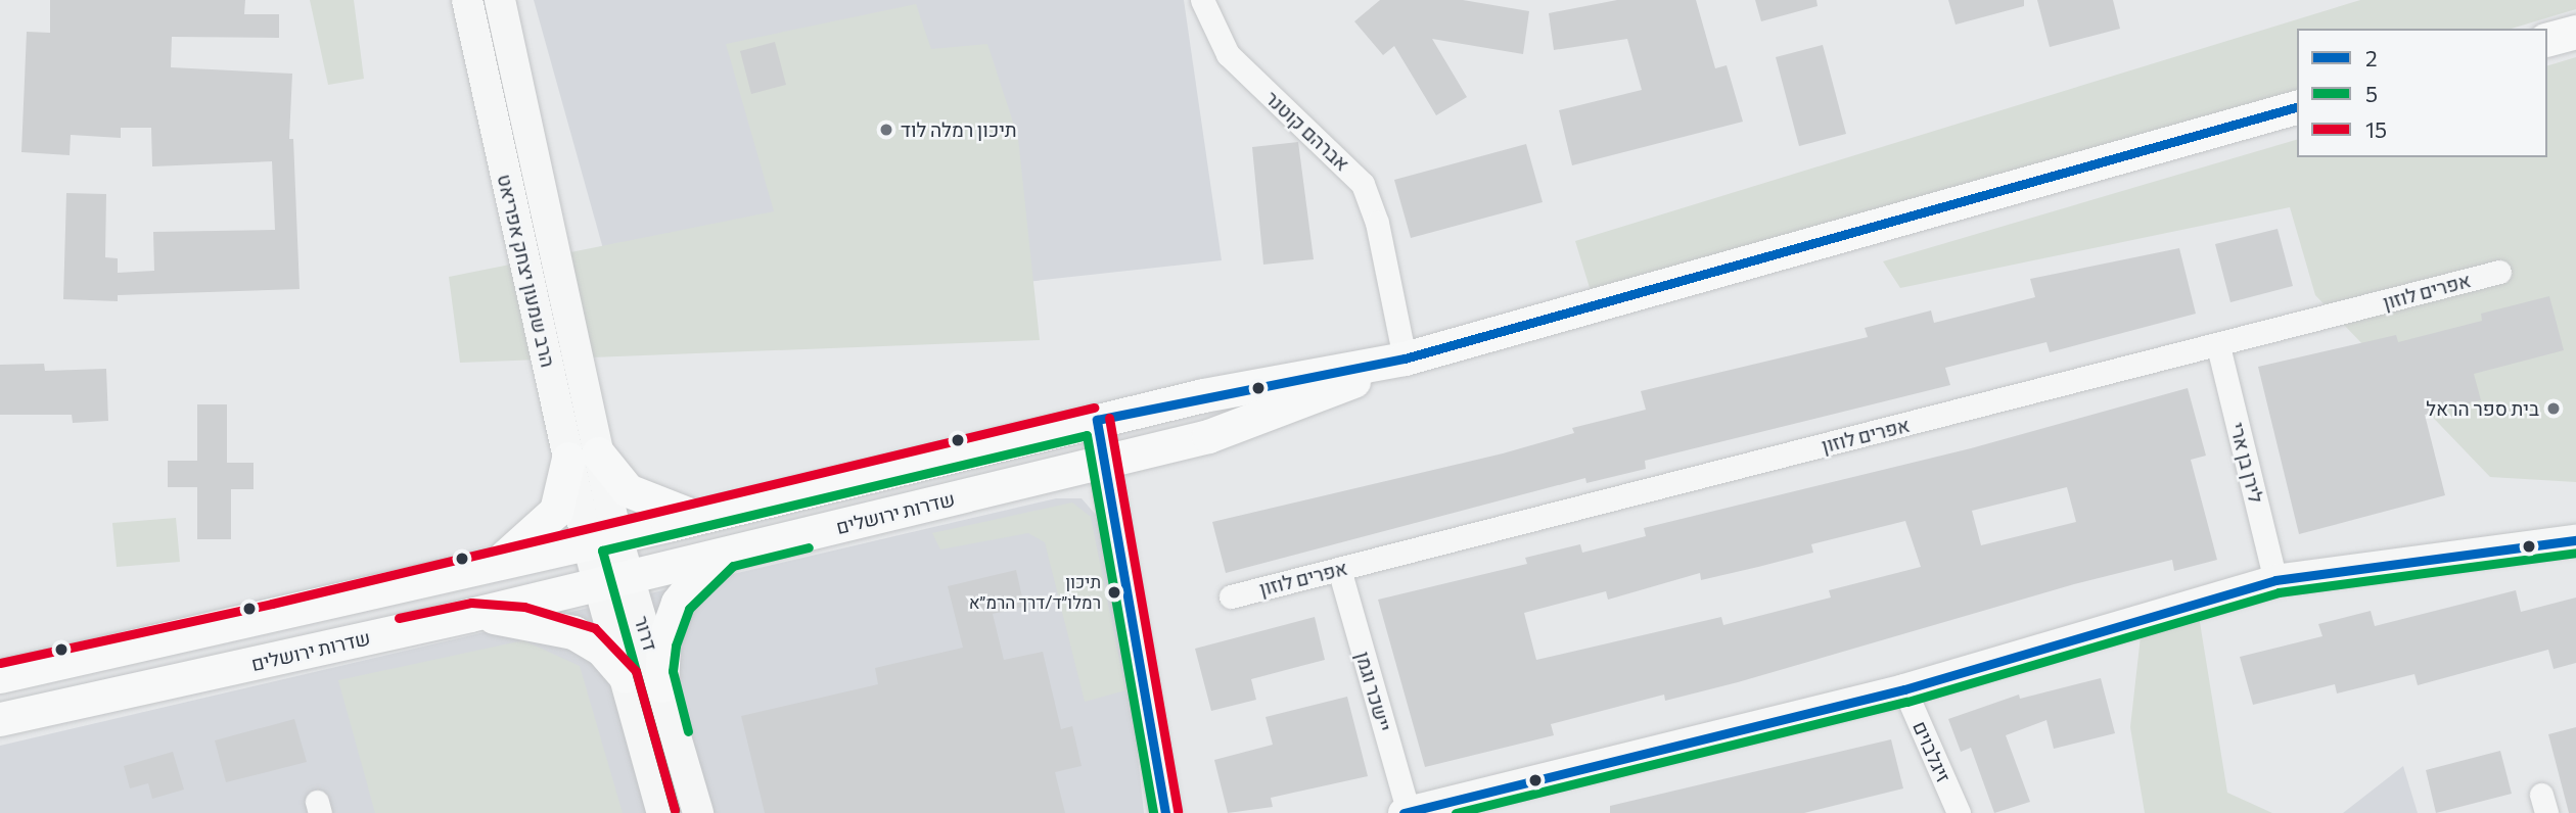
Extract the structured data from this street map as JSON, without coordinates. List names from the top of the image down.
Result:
{
  "streets": {
    "main road": ["שדרות ירושלים"],
    "street": [
      "אברהם קוטנר",
      "הרב שמעון יצחק אפריאט",
      "אפרים לוזון",
      "לירן בן ארי",
      "דרור",
      "יישכר וגמן",
      "זיגלבוים"
    ]
  },
  "crossings": [
    ["אברהם קוטנר", "שדרות ירושלים"],
    ["הרב שמעון יצחק אפריאט", "שדרות ירושלים"],
    ["הרב שמעון יצחק אפריאט", "דרור"],
    ["אפרים לוזון", "לירן בן ארי"],
    ["אפרים לוזון", "יישכר וגמן"],
    ["שדרות ירושלים", "דרור"]
  ],
  "places": ["תיכון רמלה לוד", "בית ספר הראל", "תיכון רמלו״ד/דרך הרמ״א"],
  "lines": ["transit line 2", "transit line 15", "transit line 5"],
  "legend": ["2", "5", "15"]
}
